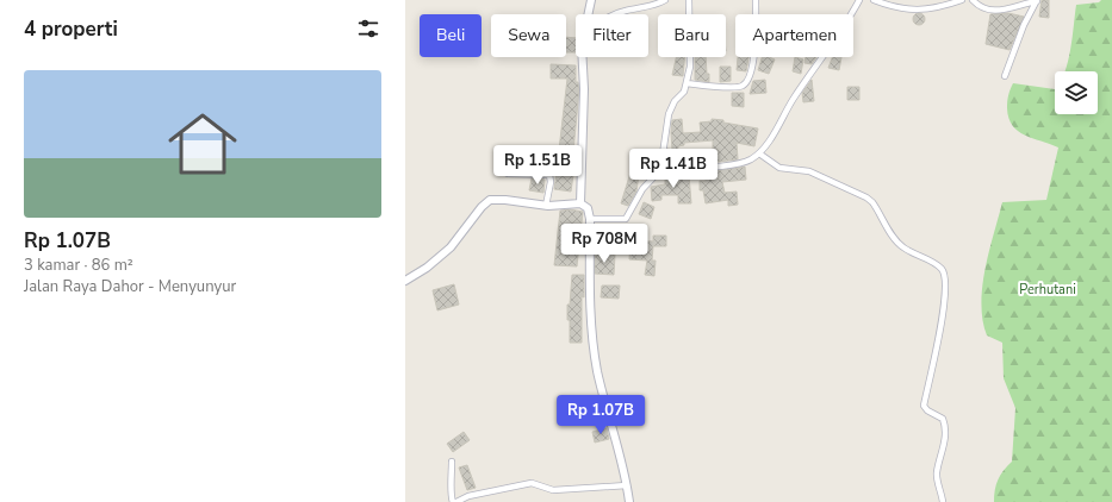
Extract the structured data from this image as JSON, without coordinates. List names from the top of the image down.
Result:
{
  "parks": ["Perhutani"],
  "page": {
    "heading": "4 properti",
    "chip": [
      "Beli",
      "Sewa",
      "Filter",
      "Baru",
      "Apartemen"
    ],
    "list": [
      {
        "name": "Rp 1.07B",
        "note": "3 kamar · 86 m² · Jalan Raya Dahor - Menyunyur"
      }
    ],
    "price": [
      "Rp 1.51B",
      "Rp 1.41B",
      "Rp 708M",
      "Rp 1.07B"
    ]
  }
}
